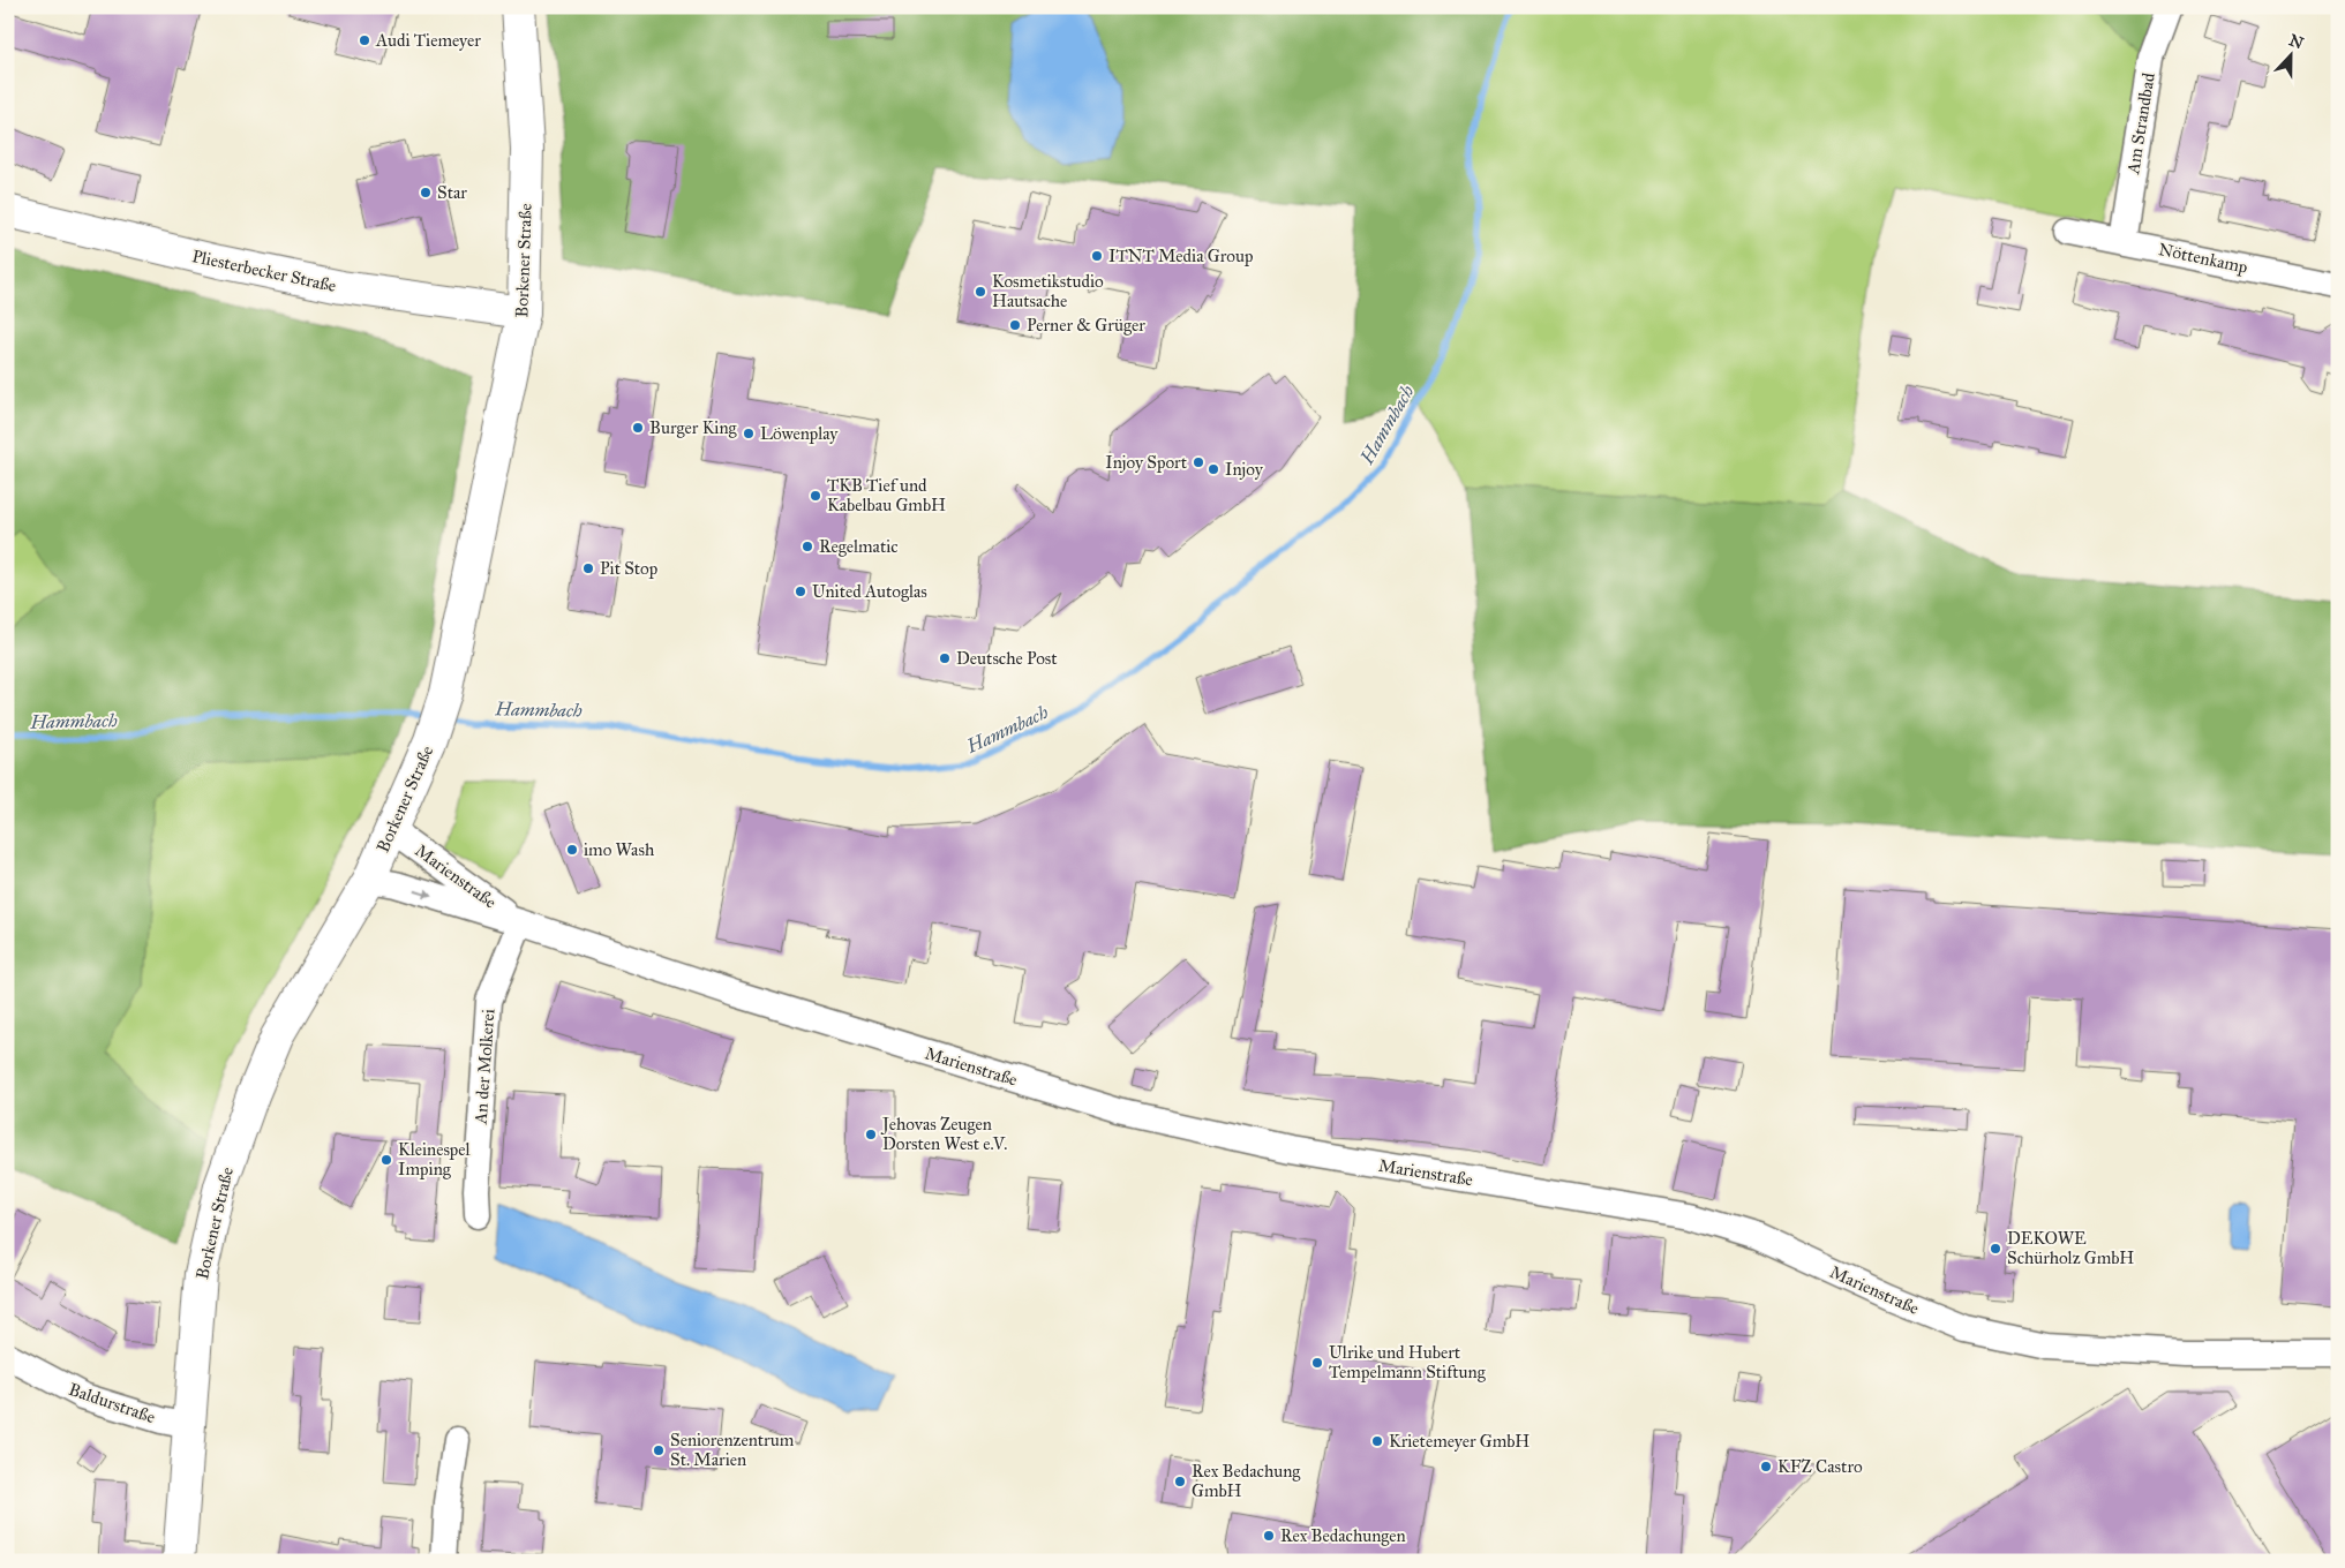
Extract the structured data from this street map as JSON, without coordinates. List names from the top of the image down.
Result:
{
  "streets": {
    "main road": ["Borkener Straße", "Pliesterbecker Straße"],
    "street": [
      "Am Strandbad",
      "Nöttenkamp",
      "Marienstraße",
      "An der Molkerei",
      "Baldurstraße"
    ]
  },
  "crossings": [
    ["Am Strandbad", "Nöttenkamp"],
    ["Borkener Straße", "Pliesterbecker Straße"],
    ["Borkener Straße", "Marienstraße"],
    ["Borkener Straße", "Baldurstraße"],
    ["Marienstraße", "An der Molkerei"]
  ],
  "water": ["Hammbach"],
  "places": [
    "Audi Tiemeyer",
    "Star",
    "ITNT Media Group",
    "Kosmetikstudio Hautsache",
    "Perner & Grüger",
    "Burger King",
    "Löwenplay",
    "Injoy Sport",
    "Injoy",
    "TKB Tief und Kabelbau GmbH",
    "Regelmatic",
    "Pit Stop",
    "United Autoglas",
    "Deutsche Post",
    "imo Wash",
    "Jehovas Zeugen Dorsten West e.V.",
    "Kleinespel Imping",
    "DEKOWE Schürholz GmbH",
    "Ulrike und Hubert Tempelmann Stiftung",
    "Krietemeyer GmbH",
    "Seniorenzentrum St. Marien",
    "KFZ Castro",
    "Rex Bedachung GmbH",
    "Rex Bedachungen"
  ],
  "north": "top"
}
